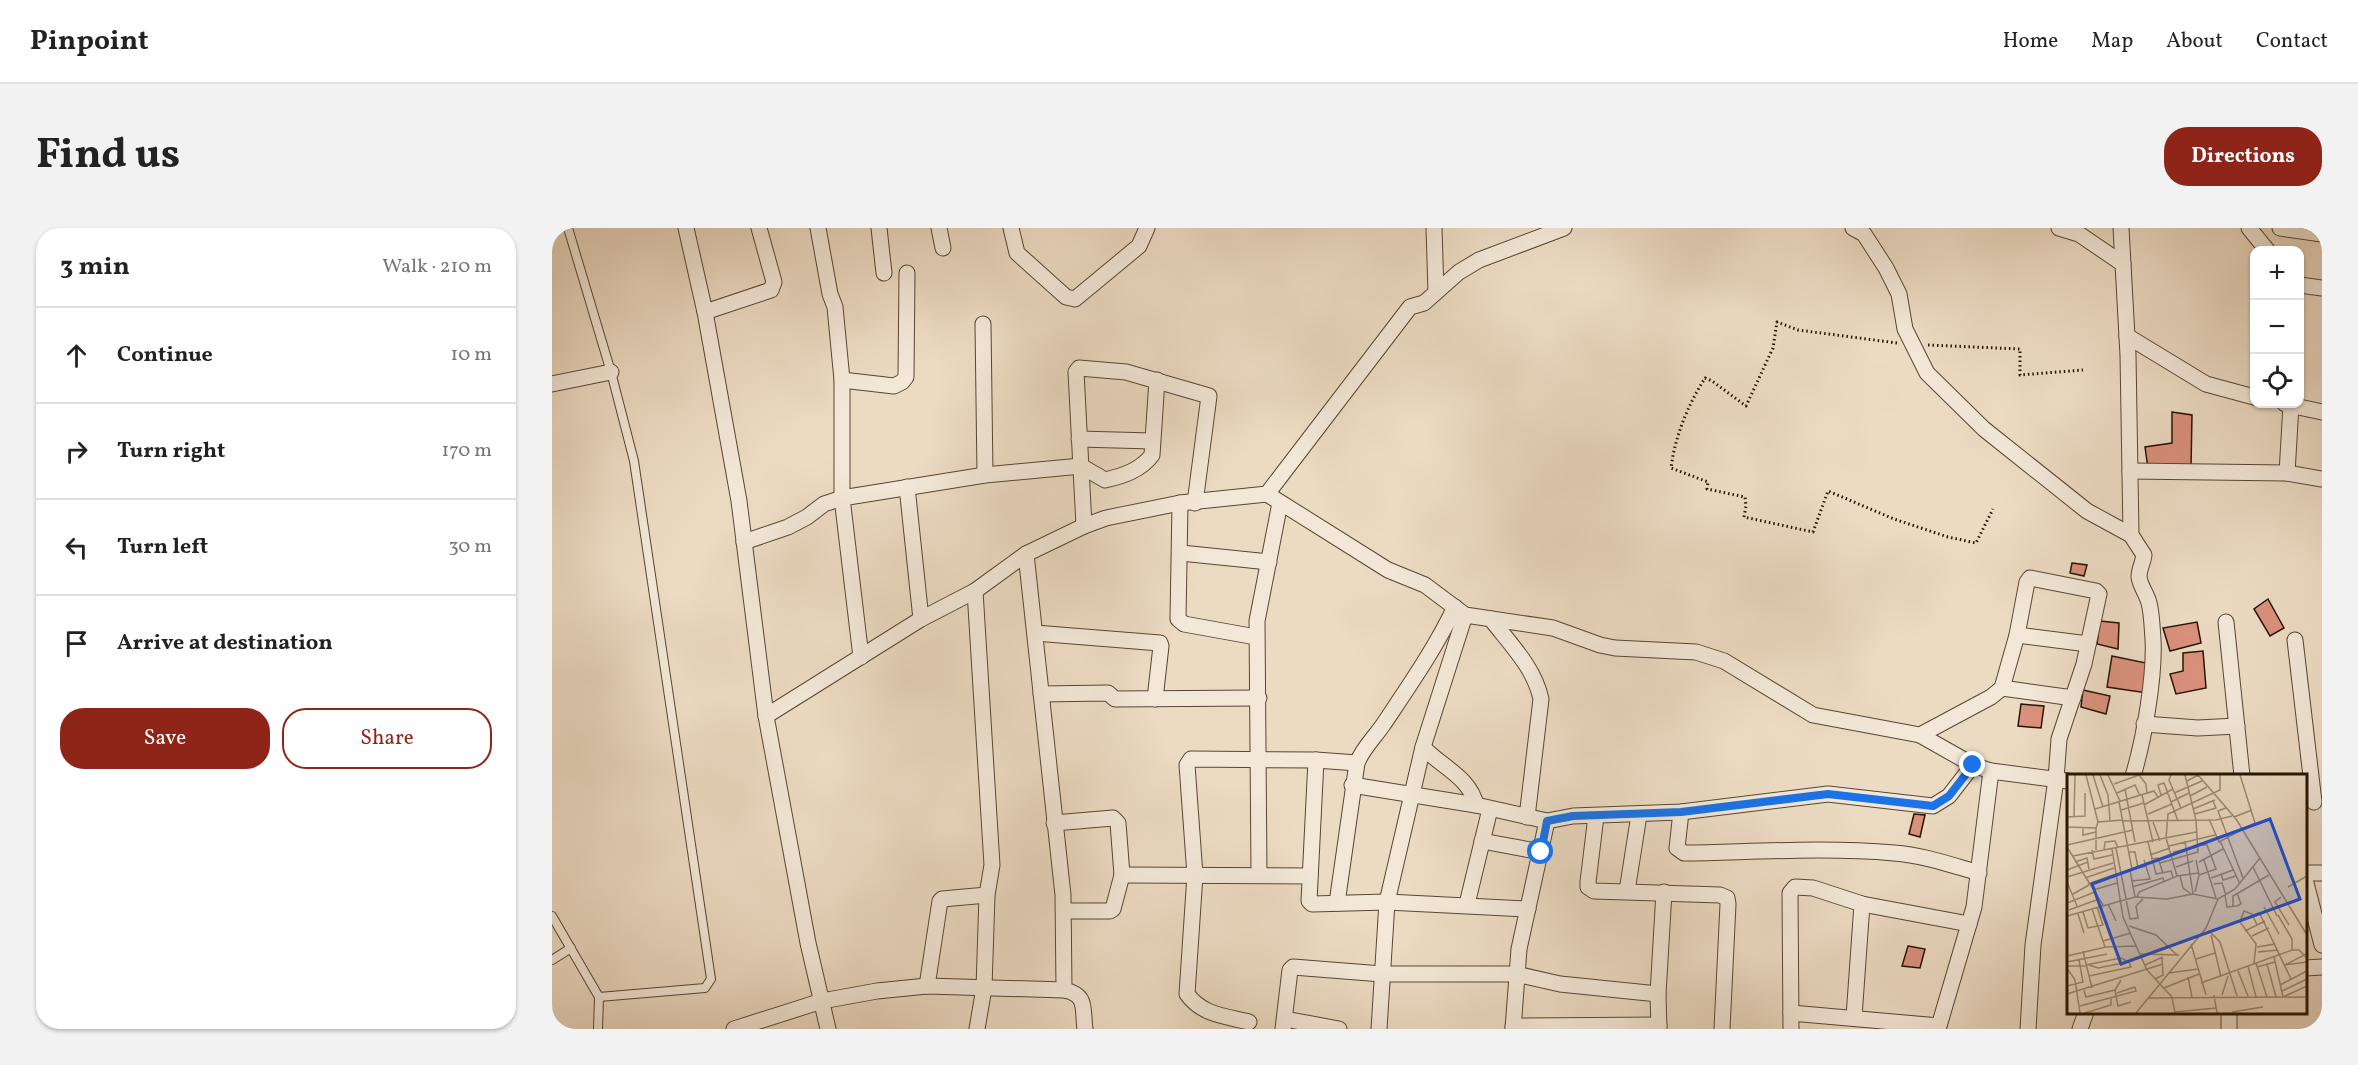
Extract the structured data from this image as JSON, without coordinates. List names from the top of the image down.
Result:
{
  "page": {
    "header": "Pinpoint",
    "nav": [
      "Home",
      "Map",
      "About",
      "Contact"
    ],
    "title": "Find us",
    "buttons": [
      "Directions",
      ["Save", "Share"]
    ],
    "heading": ["3 min", "Walk · 210 m"],
    "map_buttons": ["+", "−"],
    "list": [
      ["Continue", "10 m"],
      ["Turn right", "170 m"],
      ["Turn left", "30 m"],
      "Arrive at destination"
    ]
  }
}
